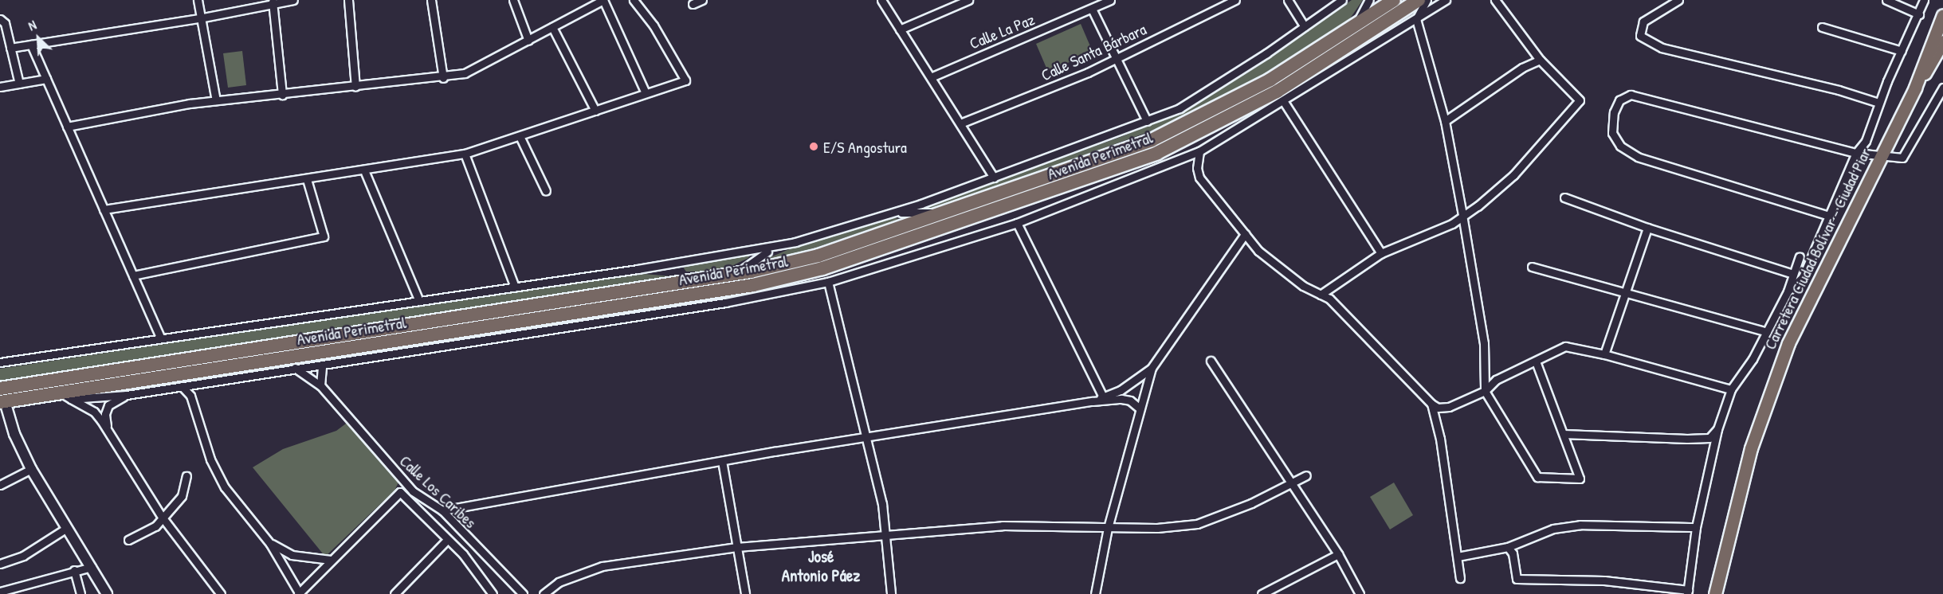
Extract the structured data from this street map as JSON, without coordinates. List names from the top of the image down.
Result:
{
  "streets": {
    "highway": ["Avenida Perimetral"],
    "main road": ["Carretera Ciudad Bolívar - Ciudad Piar"],
    "street": ["Calle La Paz", "Calle Santa Bárbara", "Calle Los Caribes"]
  },
  "districts": ["José Antonio Páez"],
  "places": ["E/S Angostura"],
  "north": "top left"
}
